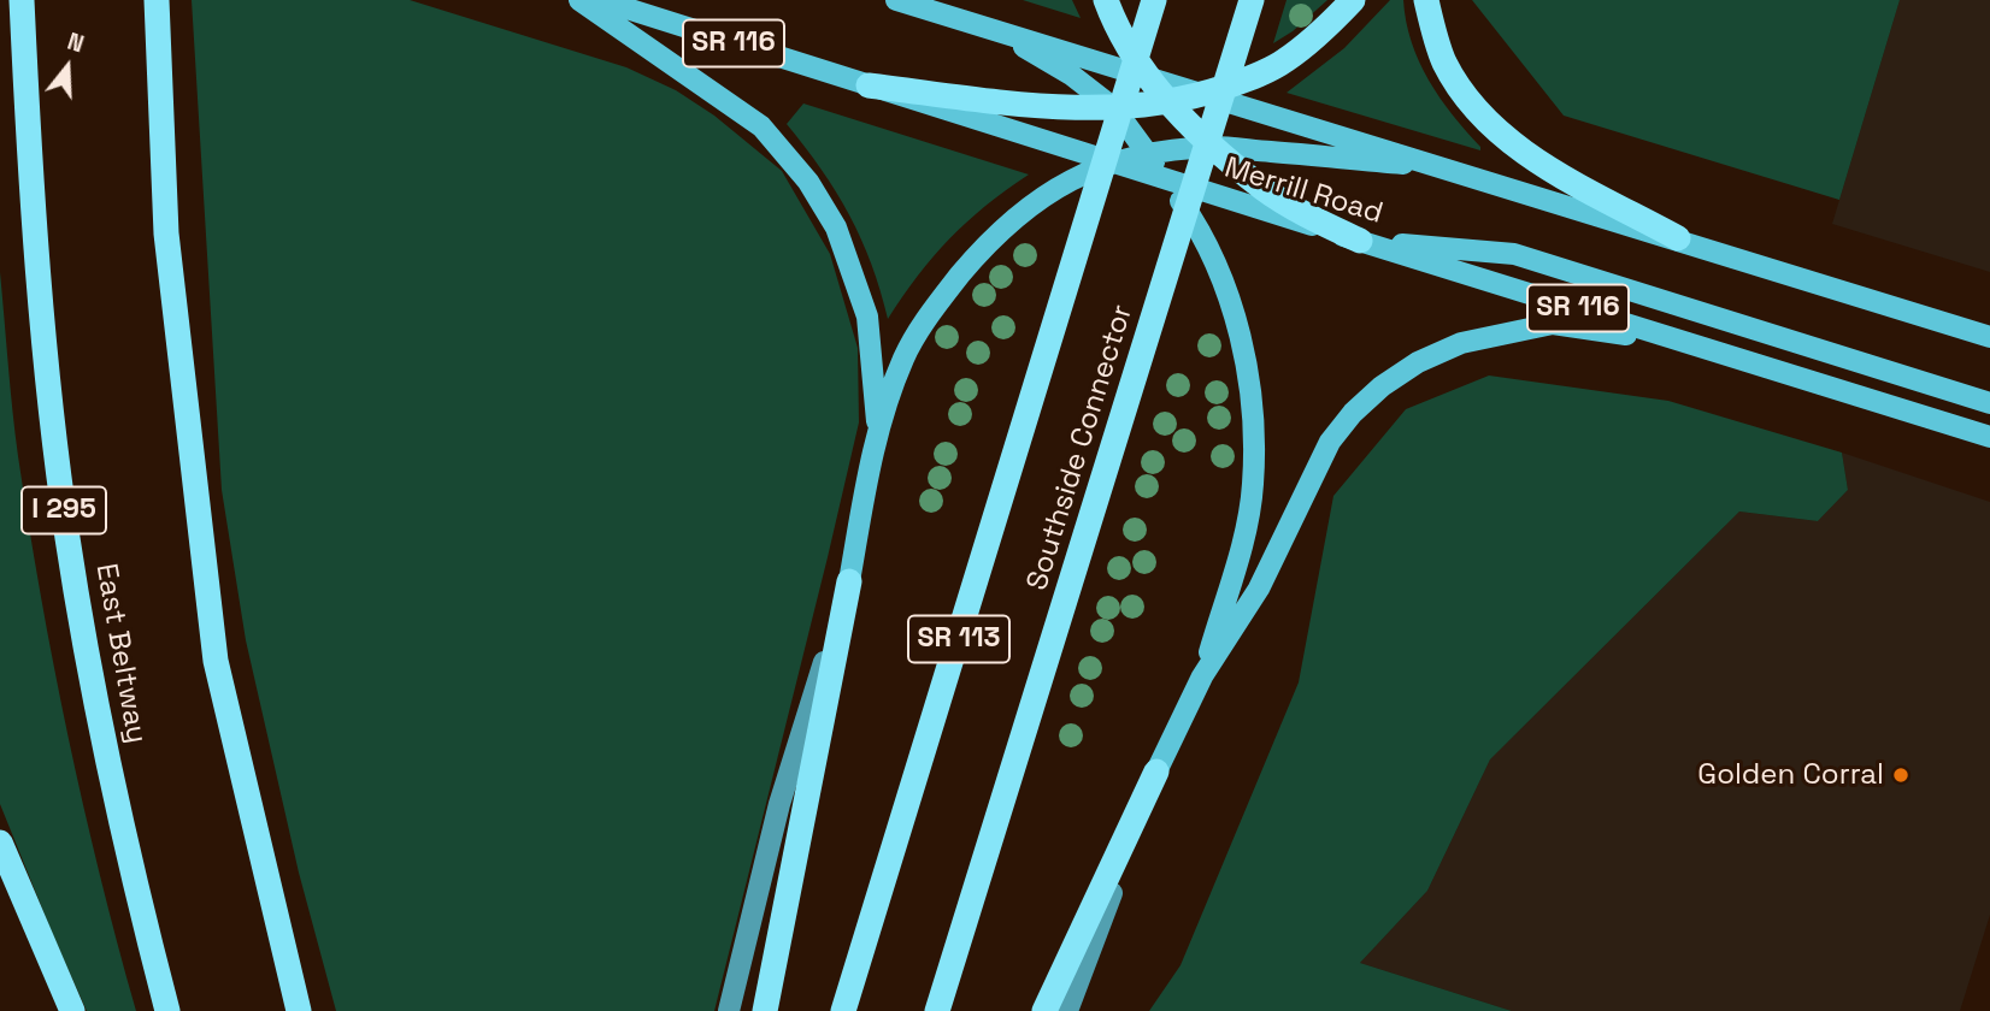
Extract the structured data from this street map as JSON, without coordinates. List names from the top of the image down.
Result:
{
  "streets": {
    "highway": [
      "Southside Connector",
      "I 295",
      "SR 113",
      "East Beltway"
    ],
    "main road": ["SR 116", "Merrill Road"]
  },
  "places": ["Golden Corral"],
  "north": "top"
}
